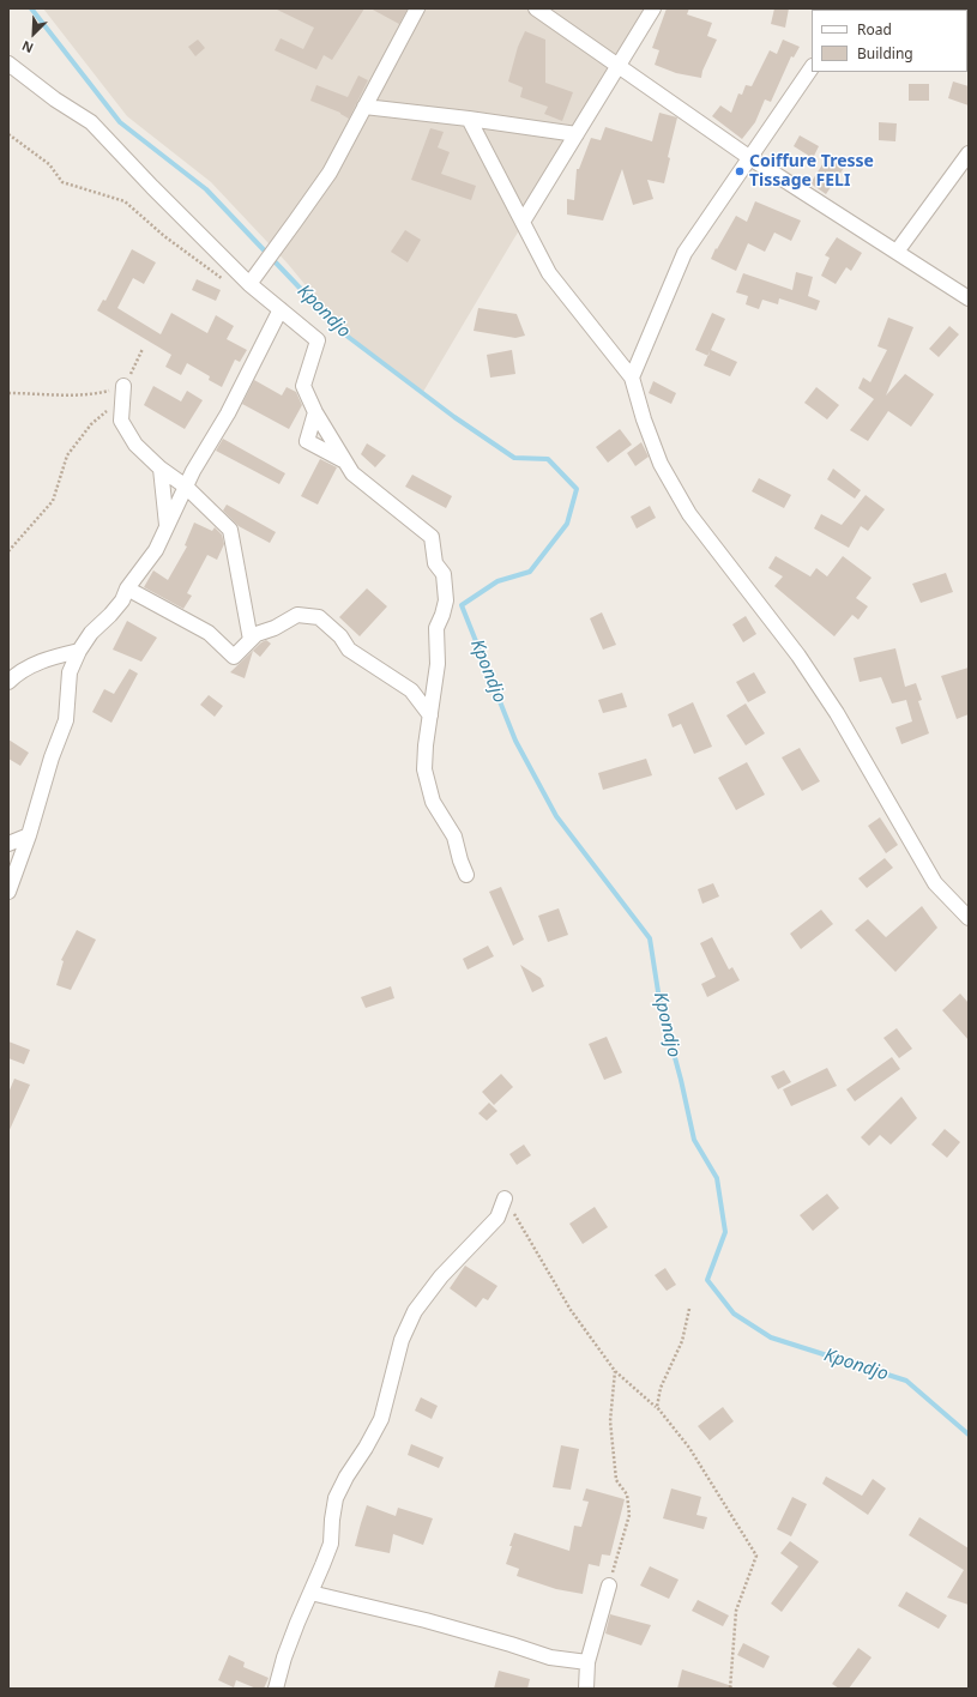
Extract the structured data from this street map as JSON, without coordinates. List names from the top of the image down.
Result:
{
  "water": ["Kpondjo"],
  "places": ["Coiffure Tresse Tissage FELI"],
  "legend": ["Road", "Building"],
  "north": "bottom left"
}
